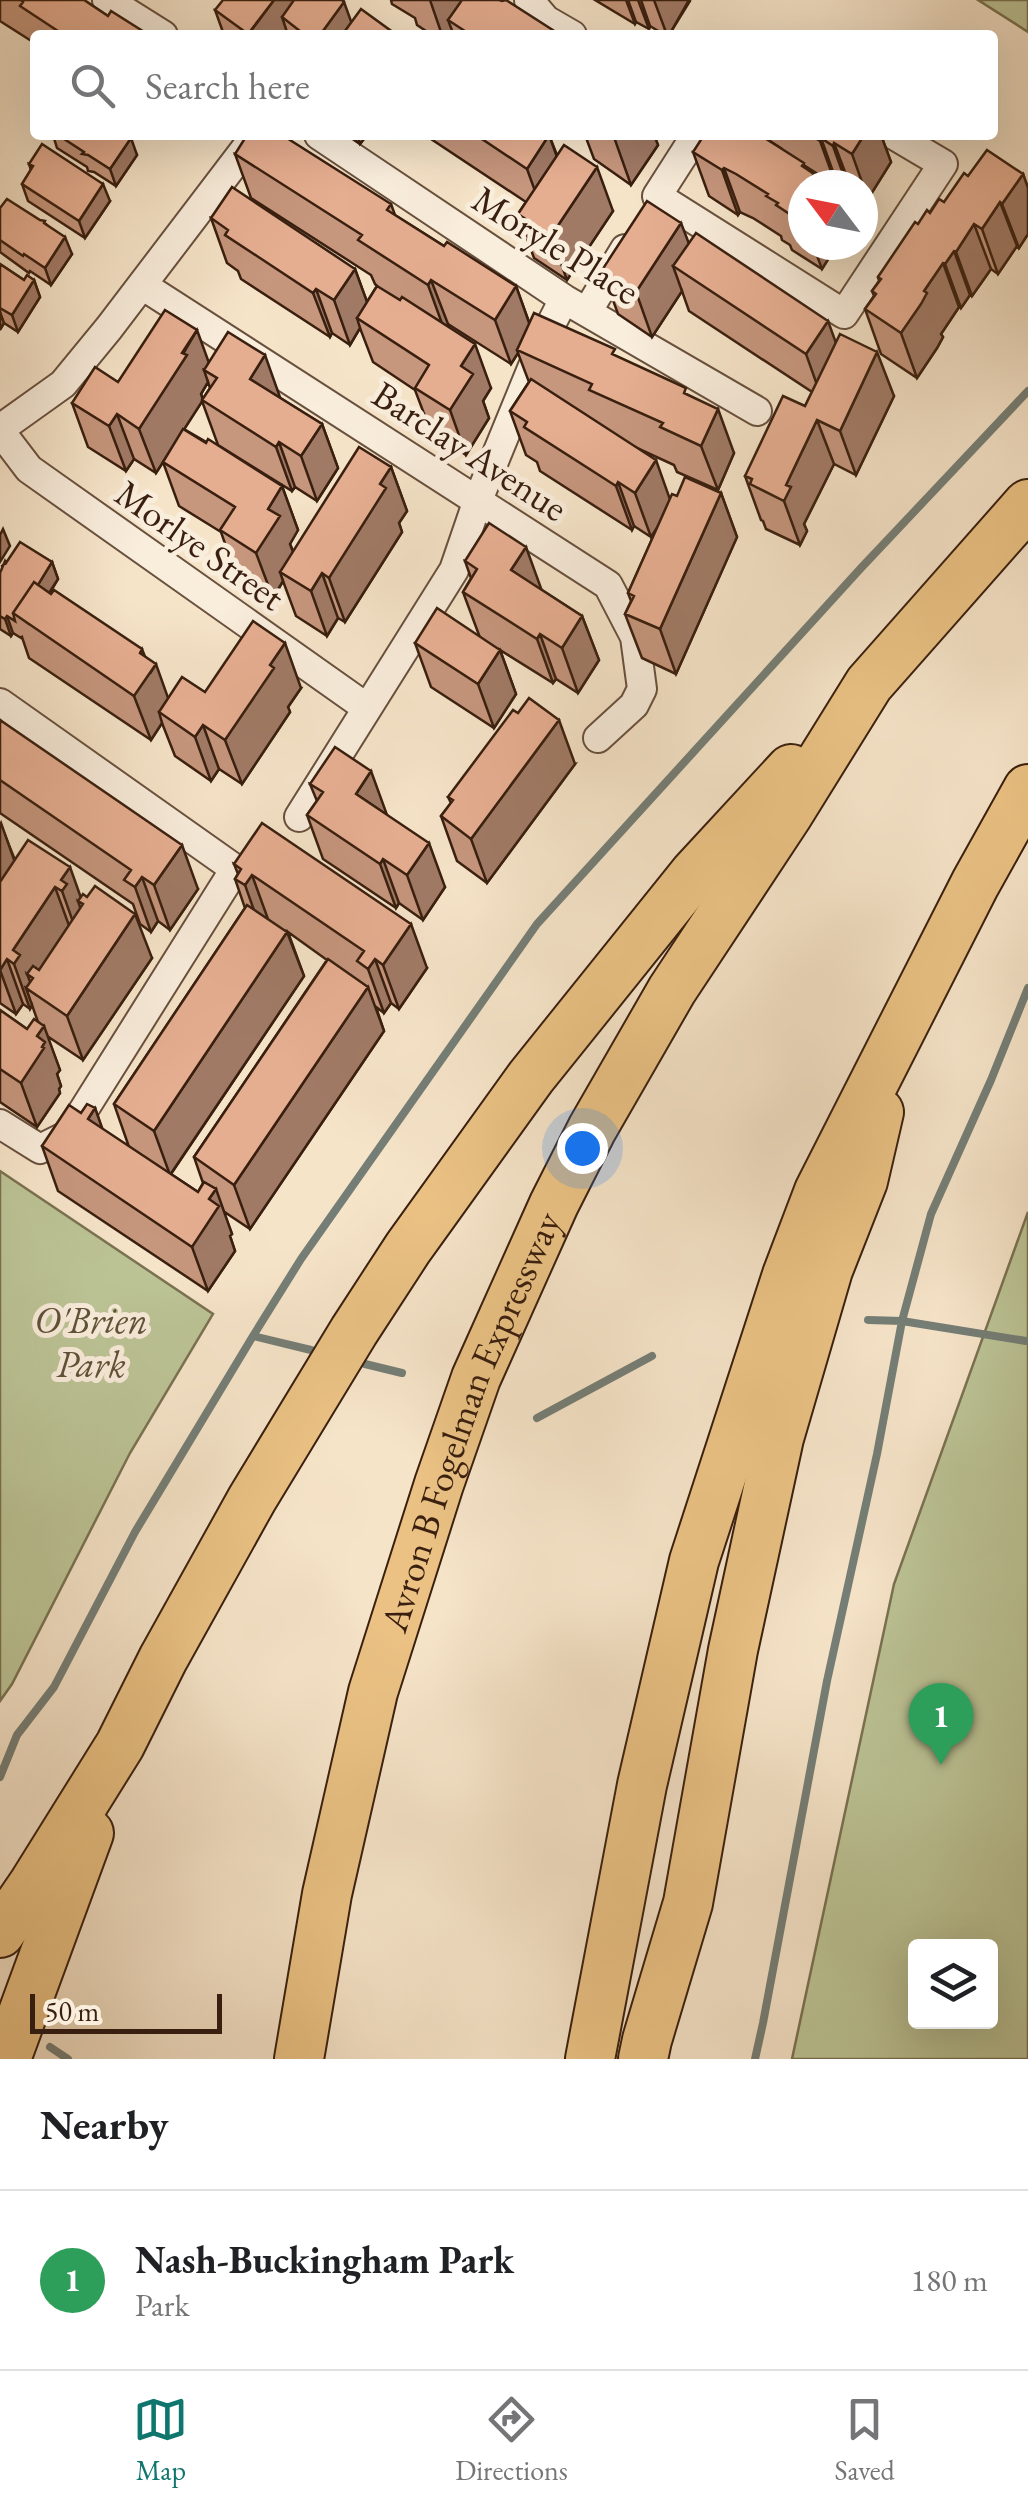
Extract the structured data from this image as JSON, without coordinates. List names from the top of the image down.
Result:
{
  "streets": {
    "highway": ["Avron B Fogelman Expressway"],
    "street": ["Moryle Place", "Barclay Avenue", "Morlye Street"]
  },
  "parks": ["O'Brien Park"],
  "scale_bar": "50 m",
  "north": "top left",
  "page": {
    "search": "Search here",
    "pins": "1",
    "scale": "50 m",
    "heading": "Nearby",
    "list": [
      {
        "mark": "1",
        "name": "Nash-Buckingham Park",
        "note": "Park",
        "value": "180 m"
      }
    ],
    "nav": ["Map", "Directions", "Saved"]
  }
}
